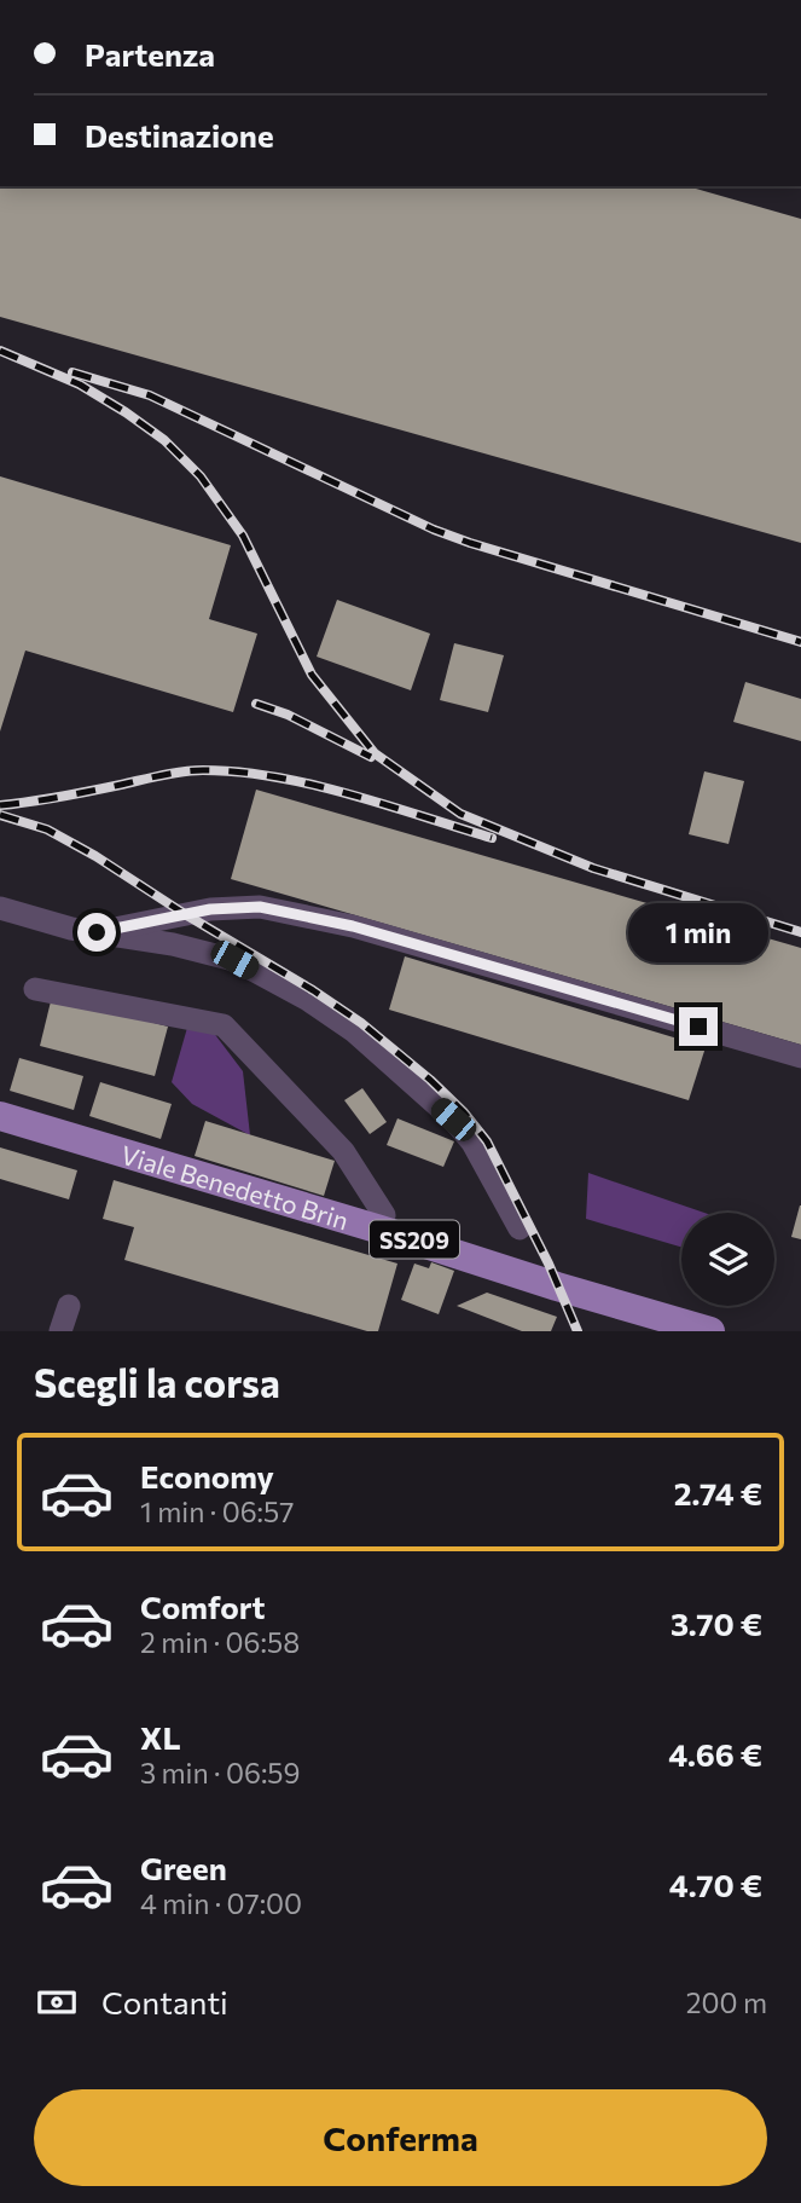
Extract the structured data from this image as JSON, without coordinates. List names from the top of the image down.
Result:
{
  "streets": {
    "main road": ["Viale Benedetto Brin", "SS209"]
  },
  "page": {
    "banner": ["Partenza", "Destinazione"],
    "bubble": "1 min",
    "heading": "Scegli la corsa",
    "list": [
      {
        "name": "Economy",
        "note": "1 min · 06:57",
        "value": "2.74 €"
      },
      {
        "name": "Comfort",
        "note": "2 min · 06:58",
        "value": "3.70 €"
      },
      {
        "name": "XL",
        "note": "3 min · 06:59",
        "value": "4.66 €"
      },
      {
        "name": "Green",
        "note": "4 min · 07:00",
        "value": "4.70 €"
      }
    ],
    "pay": ["Contanti", "200 m"],
    "buttons": "Conferma"
  }
}
